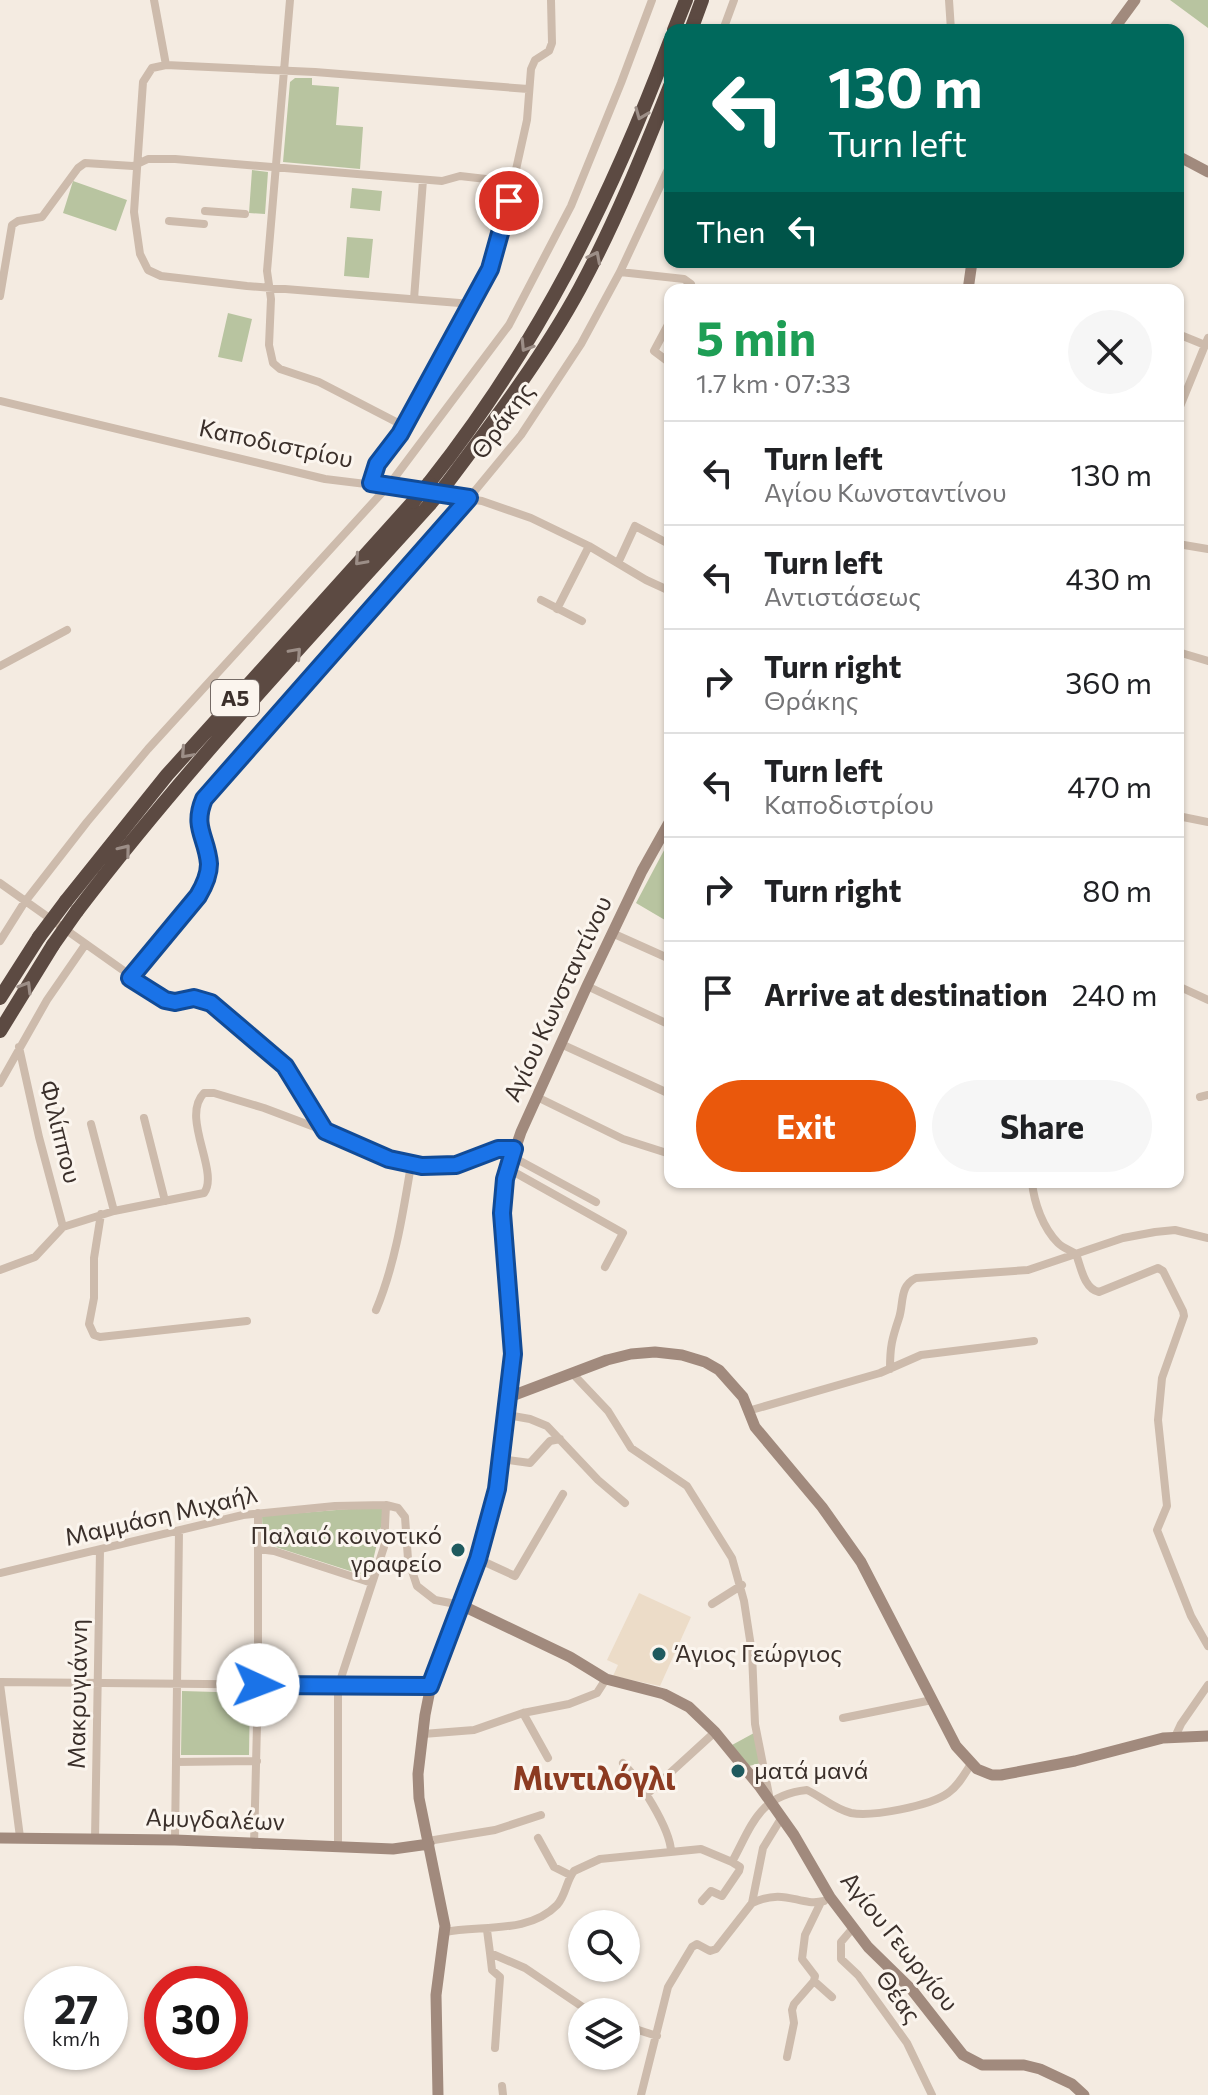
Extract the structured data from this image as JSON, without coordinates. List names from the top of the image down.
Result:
{
  "streets": {
    "highway": ["Α5"],
    "street": [
      "Θράκης",
      "Καποδιστρίου",
      "Αγίου Κωνσταντίνου",
      "Φιλίππου",
      "Μαμμάση Μιχαήλ",
      "Μακρυγιάννη",
      "Αμυγδαλέων",
      "Αγίου Γεωργίου",
      "Θέας"
    ]
  },
  "crossings": [
    ["Θράκης", "Καποδιστρίου"],
    ["Αγίου Κωνσταντίνου", "Αμυγδαλέων"],
    ["Αγίου Κωνσταντίνου", "Αγίου Γεωργίου"],
    ["Μαμμάση Μιχαήλ", "Μακρυγιάννη"],
    ["Μακρυγιάννη", "Αμυγδαλέων"],
    ["Αγίου Γεωργίου", "Θέας"]
  ],
  "districts": ["Μιντιλόγλι"],
  "places": ["Παλαιό κοινοτικό γραφείο", "Άγιος Γεώργιος", "ματά μανά"],
  "page": {
    "turn": ["130 m", "Turn left"],
    "then": "Then",
    "heading": ["5 min", "1.7 km · 07:33"],
    "list": [
      {
        "name": "Turn left",
        "note": "Αγίου Κωνσταντίνου",
        "value": "130 m"
      },
      {
        "name": "Turn left",
        "note": "Αντιστάσεως",
        "value": "430 m"
      },
      {
        "name": "Turn right",
        "note": "Θράκης",
        "value": "360 m"
      },
      {
        "name": "Turn left",
        "note": "Καποδιστρίου",
        "value": "470 m"
      },
      {
        "name": "Turn right",
        "value": "80 m"
      },
      {
        "name": "Arrive at destination",
        "value": "240 m"
      }
    ],
    "buttons": ["Exit", "Share"],
    "speed": "27 km/h",
    "limit": "30"
  }
}
